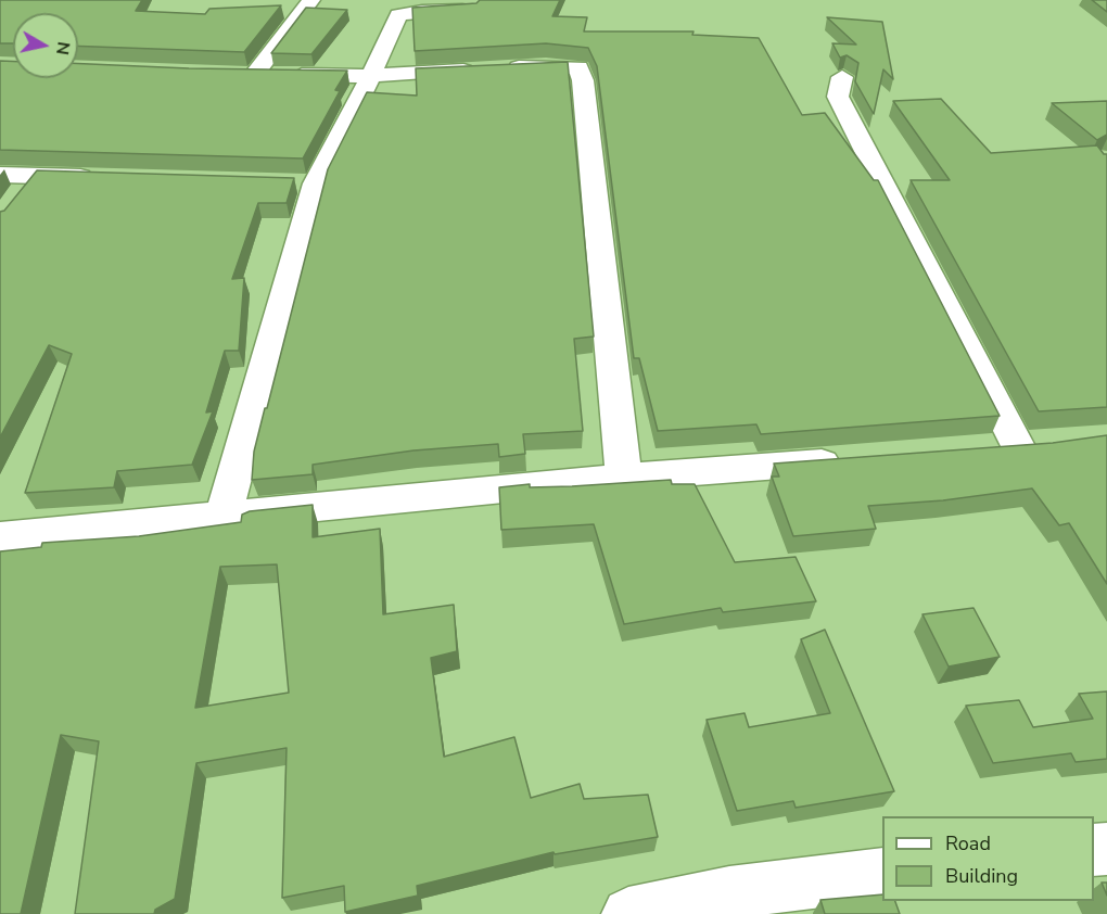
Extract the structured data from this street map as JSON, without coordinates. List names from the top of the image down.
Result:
{
  "legend": ["Road", "Building"],
  "north": "right"
}
